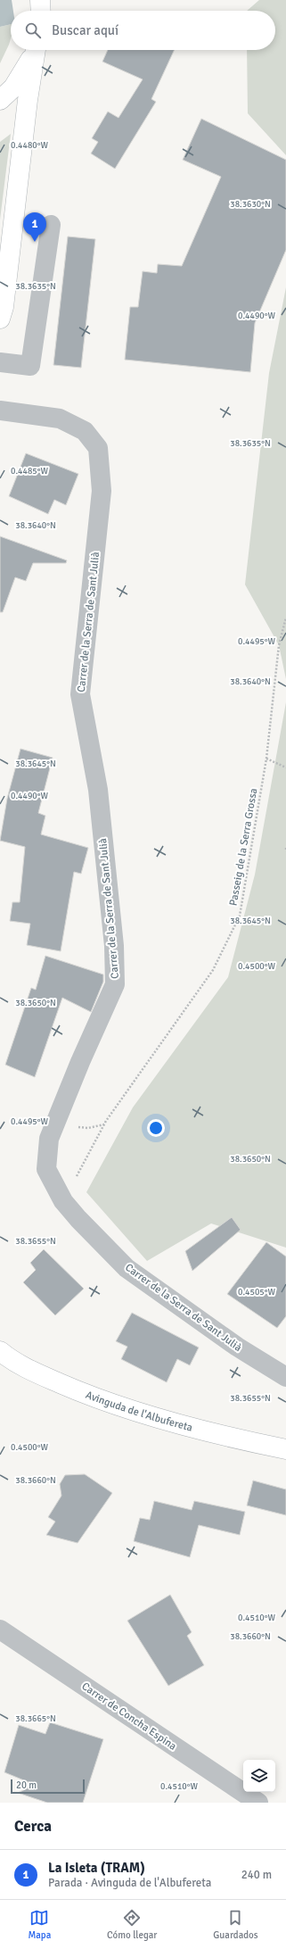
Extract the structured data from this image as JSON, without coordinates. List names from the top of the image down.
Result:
{
  "streets": {
    "main road": ["Avinguda de l'Albufereta"],
    "street": ["Carrer de la Serra de Sant Julià", "Carrer de Concha Espina"],
    "path": ["Passeig de la Serra Grossa"]
  },
  "crossings": [
    ["Carrer de la Serra de Sant Julià", "Passeig de la Serra Grossa"]
  ],
  "scale_bar": "20 m",
  "page": {
    "search": "Buscar aquí",
    "pins": "1",
    "scale": "20 m",
    "heading": "Cerca",
    "list": [
      {
        "mark": "1",
        "name": "La Isleta (TRAM)",
        "note": "Parada · Avinguda de l'Albufereta",
        "value": "240 m"
      }
    ],
    "nav": ["Mapa", "Cómo llegar", "Guardados"]
  },
  "coordinates": [
    "0.4480°W",
    "38.3630°N",
    "38.3635°N",
    "0.4490°W",
    "0.4485°W",
    "38.3640°N",
    "0.4495°W",
    "38.3645°N",
    "0.4500°W",
    "38.3650°N",
    "38.3655°N",
    "0.4505°W",
    "38.3660°N",
    "0.4510°W",
    "38.3665°N"
  ]
}
